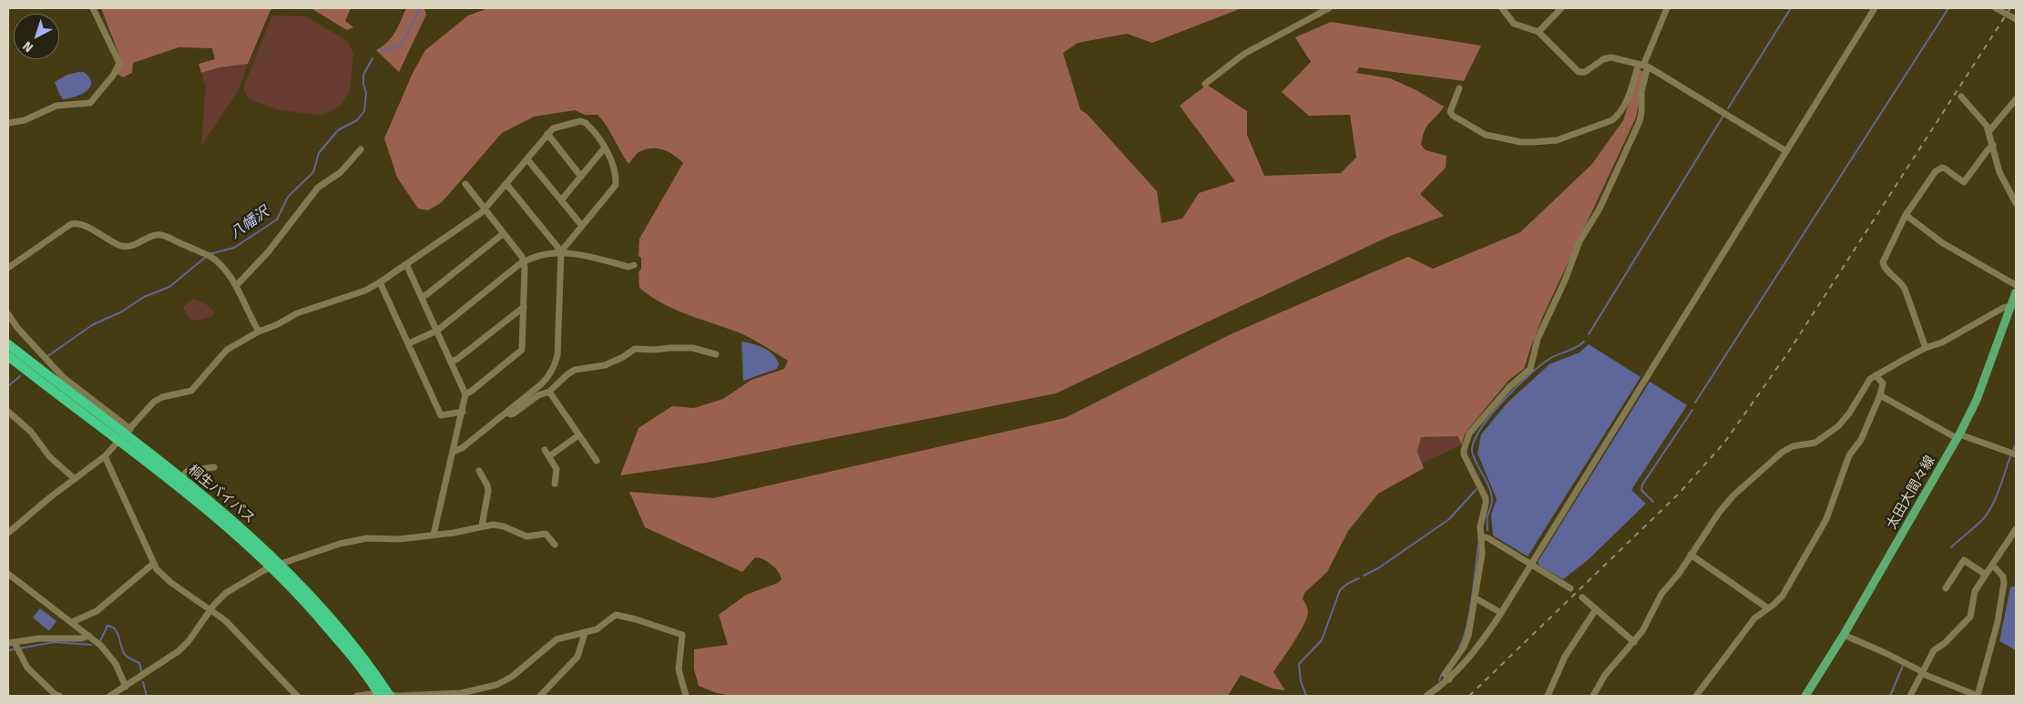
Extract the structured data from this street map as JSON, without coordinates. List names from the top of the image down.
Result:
{
  "streets": {
    "highway": ["桐生バイパス"],
    "main road": ["太田大間々線"]
  },
  "water": ["八幡沢"],
  "north": "bottom left"
}
